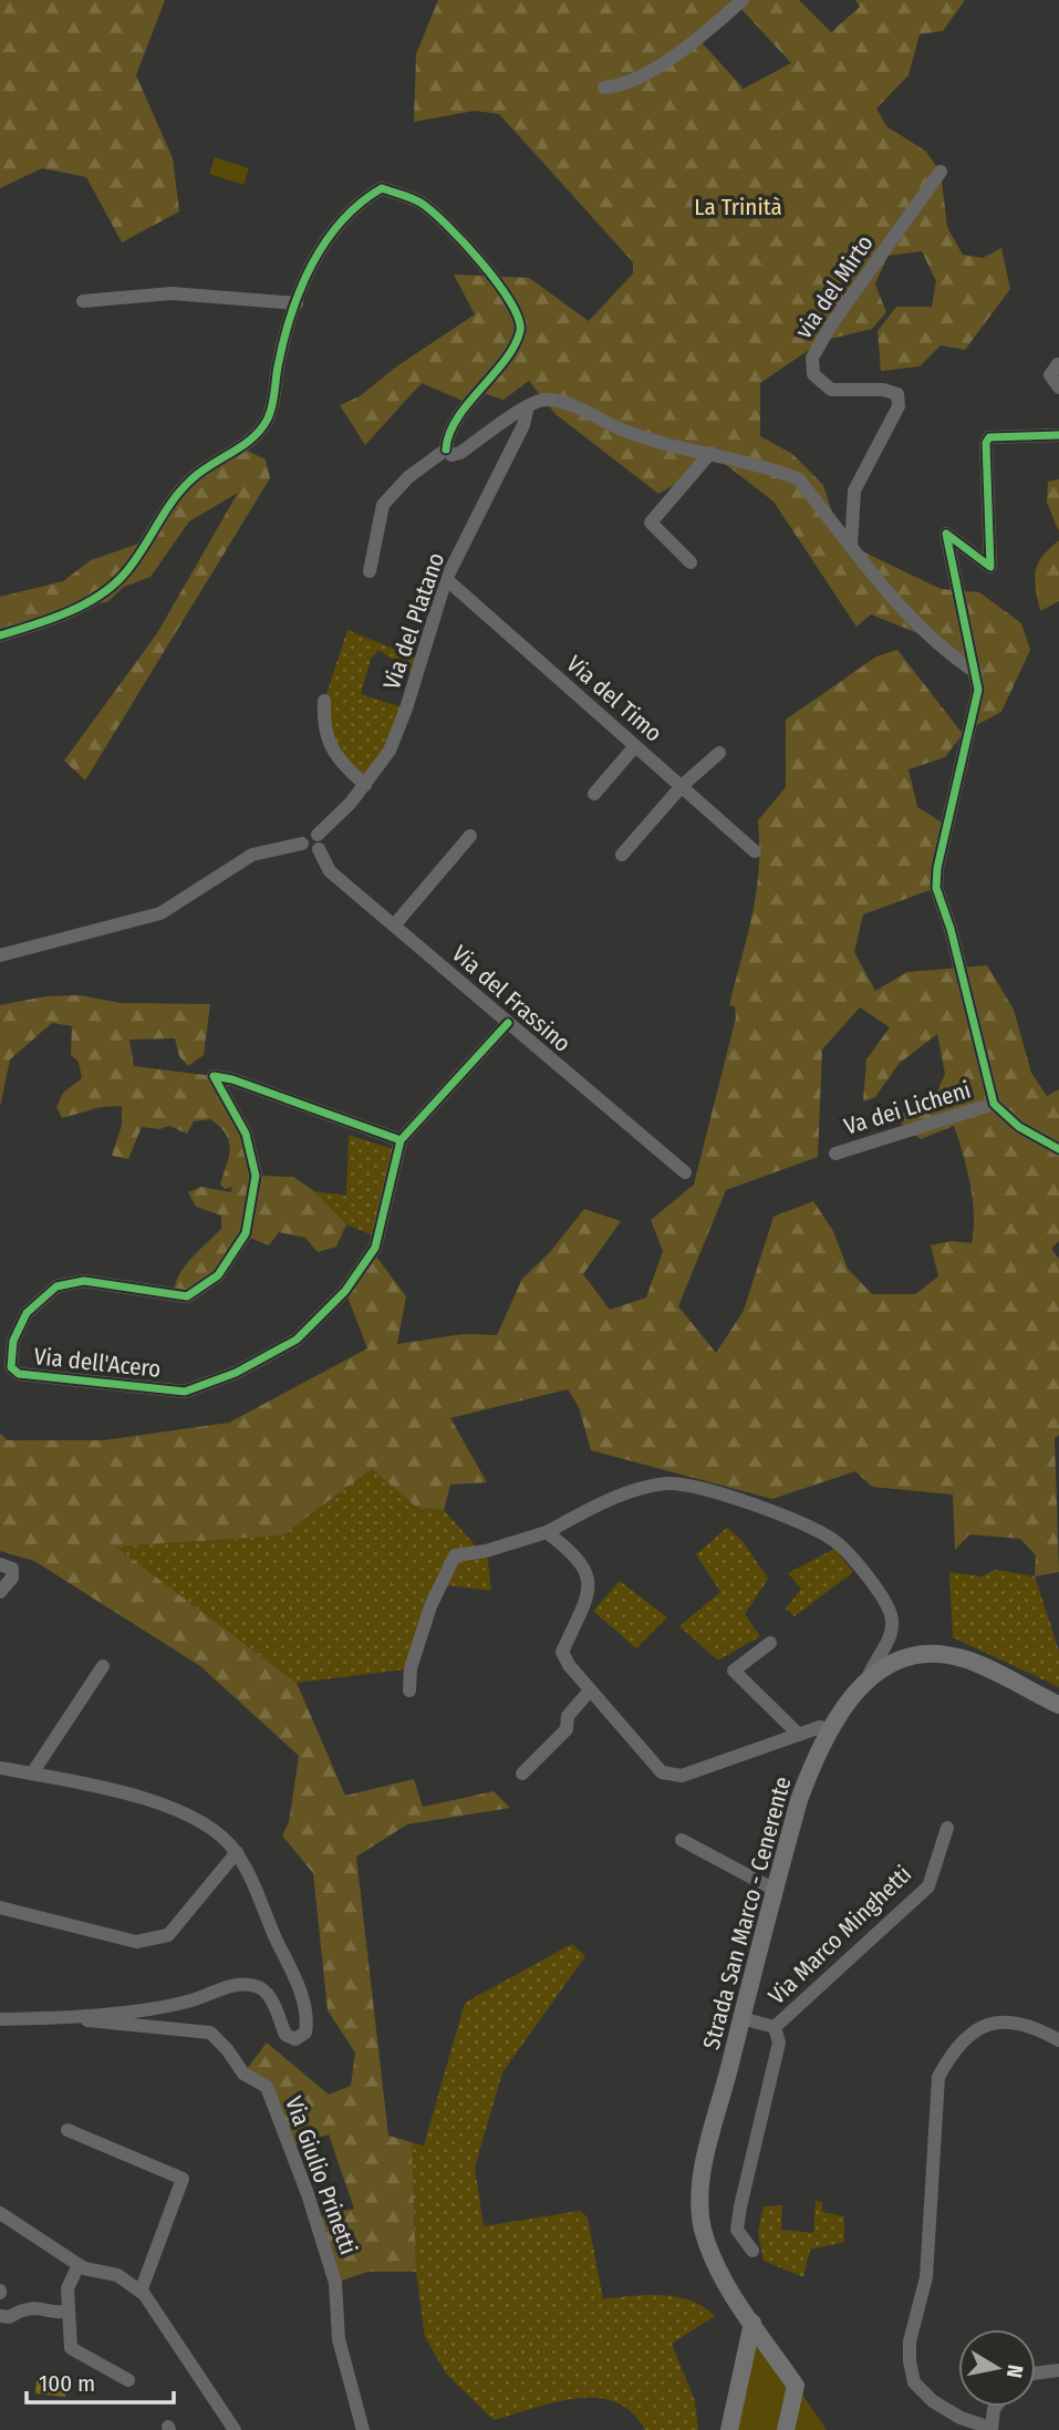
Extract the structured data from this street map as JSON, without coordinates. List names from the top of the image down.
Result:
{
  "streets": {
    "main road": ["Strada San Marco - Cenerente"],
    "street": [
      "via del Mirto",
      "Via del Platano",
      "Via del Timo",
      "Via del Frassino",
      "Va dei Licheni",
      "Via dell'Acero",
      "Via Marco Minghetti",
      "Via Giulio Prinetti"
    ]
  },
  "crossings": [
    ["Via del Platano", "Via del Timo"],
    ["Via del Platano", "Via del Frassino"],
    ["Via del Frassino", "Via dell'Acero"],
    ["Strada San Marco - Cenerente", "Via Marco Minghetti"]
  ],
  "parks": ["La Trinità"],
  "scale_bar": "100 m",
  "north": "right"
}
